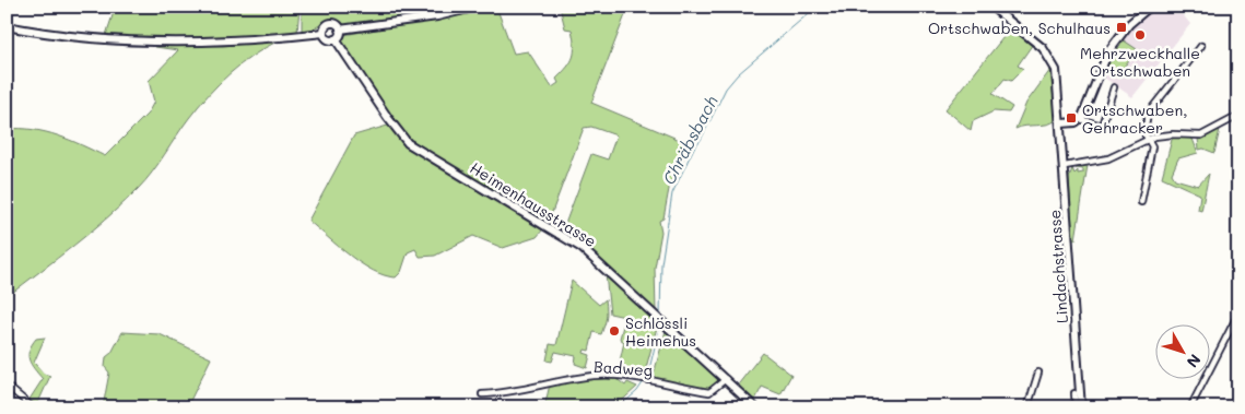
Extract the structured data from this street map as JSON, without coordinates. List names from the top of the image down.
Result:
{
  "streets": {
    "main road": ["Heimenhausstrasse", "Lindachstrasse"],
    "street": ["Badweg"]
  },
  "crossings": [
    ["Heimenhausstrasse", "Badweg"]
  ],
  "water": ["Chräbsbach"],
  "places": {
    "transit": ["Ortschwaben, Schulhaus", "Ortschwaben, Gehracker"],
    "other": ["Mehrzweckhalle Ortschwaben", "Schlössli Heimehus"]
  },
  "north": "bottom right"
}
